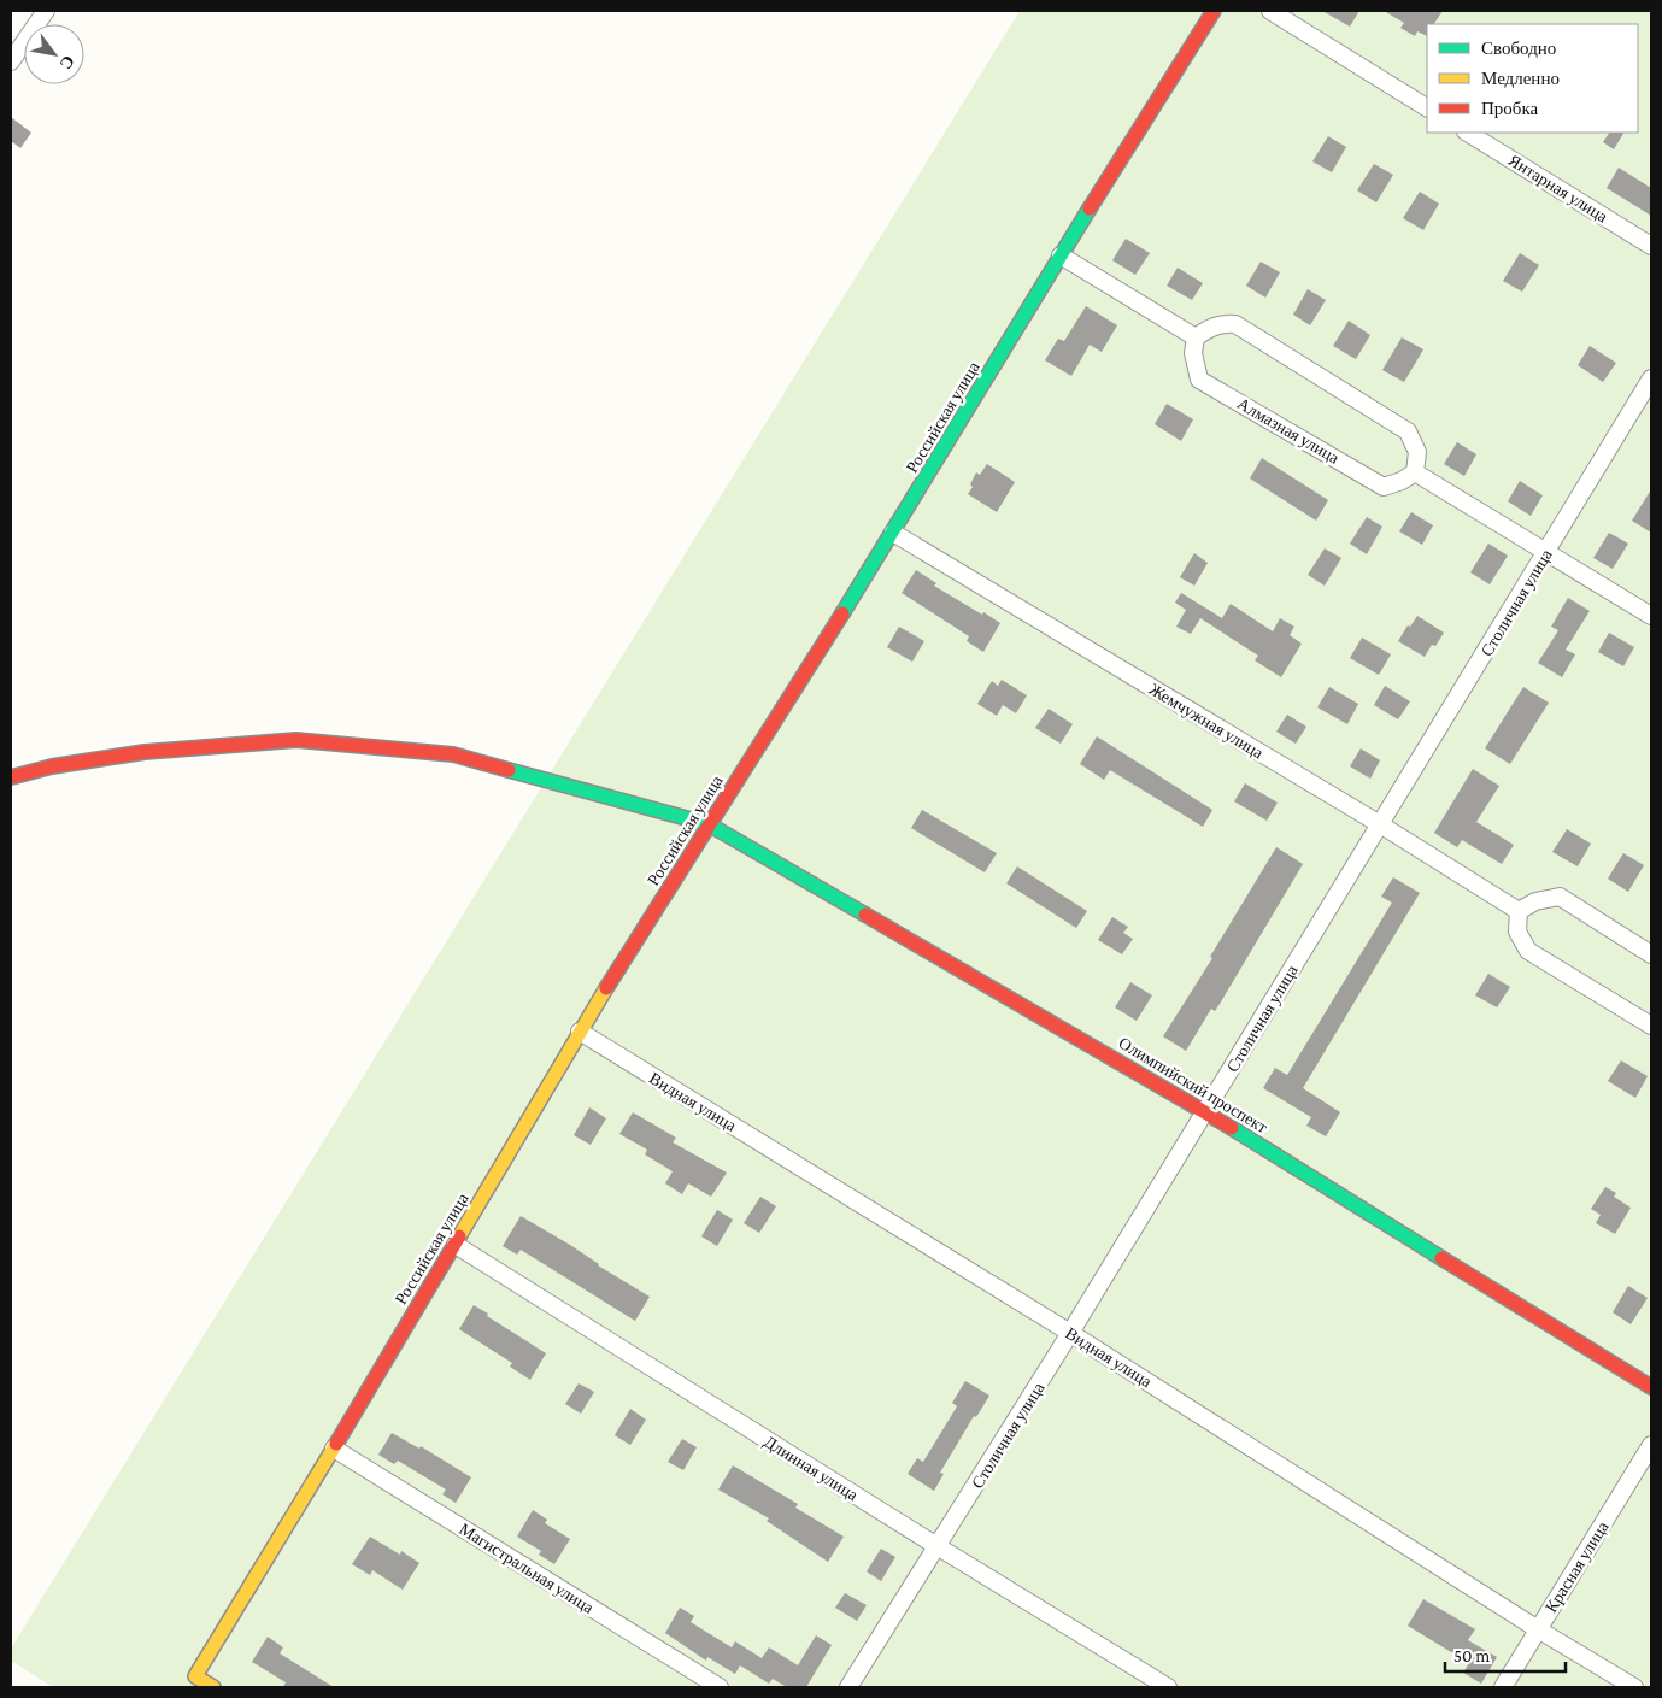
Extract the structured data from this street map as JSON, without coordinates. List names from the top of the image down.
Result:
{
  "streets": {
    "street": [
      "Янтарная улица",
      "Российская улица",
      "Алмазная улица",
      "Столичная улица",
      "Жемчужная улица",
      "Олимпийский проспект",
      "Видная улица",
      "Длинная улица",
      "Красная улица",
      "Магистральная улица"
    ]
  },
  "crossings": [
    ["Российская улица", "Жемчужная улица"],
    ["Российская улица", "Олимпийский проспект"],
    ["Российская улица", "Видная улица"],
    ["Российская улица", "Длинная улица"],
    ["Российская улица", "Магистральная улица"],
    ["Столичная улица", "Жемчужная улица"],
    ["Столичная улица", "Олимпийский проспект"],
    ["Столичная улица", "Видная улица"],
    ["Столичная улица", "Длинная улица"],
    ["Видная улица", "Красная улица"]
  ],
  "legend": ["Свободно", "Медленно", "Пробка"],
  "scale_bar": "50 m",
  "north": "bottom right"
}
